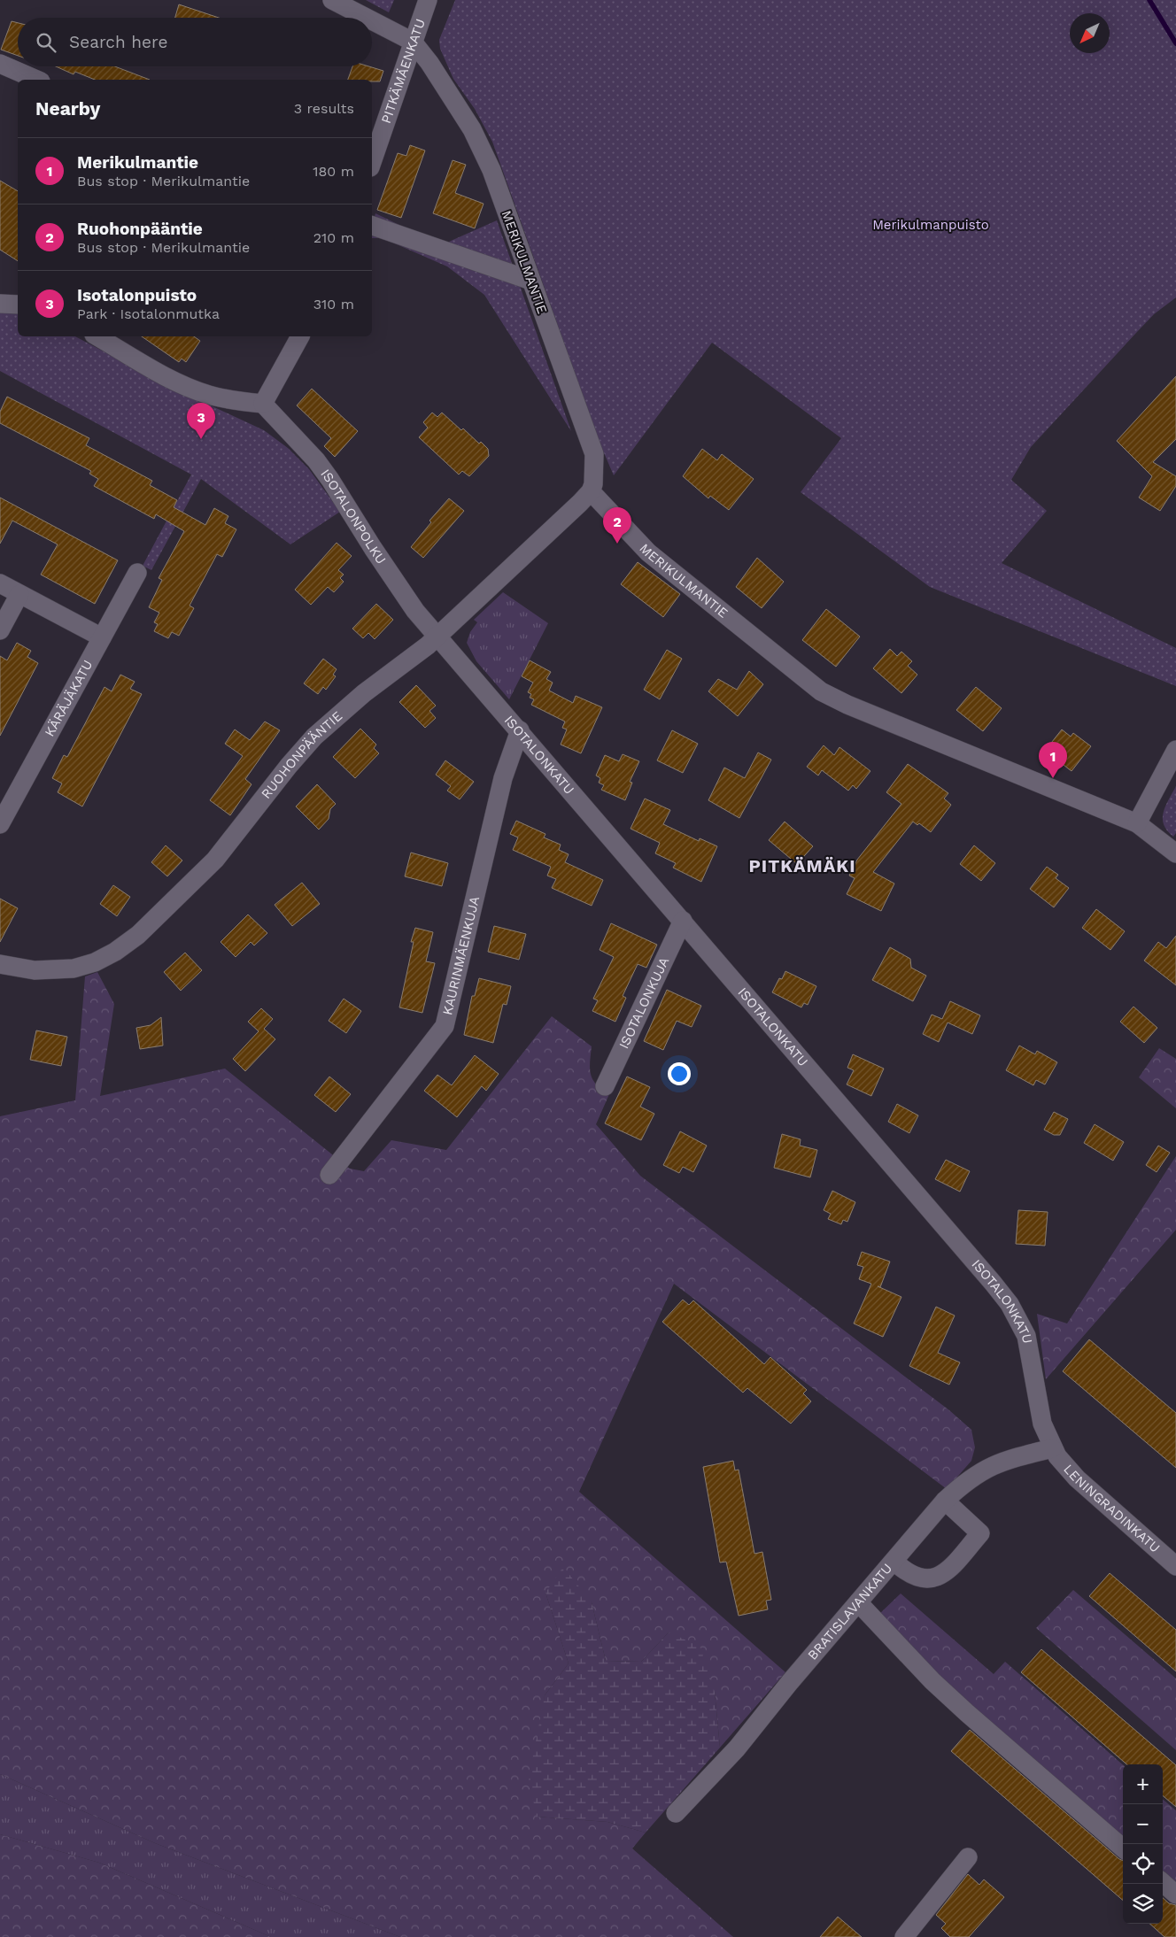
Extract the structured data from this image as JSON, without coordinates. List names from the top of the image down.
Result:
{
  "streets": {
    "street": [
      "PITKÄMÄENKATU",
      "MERIKULMANTIE",
      "ISOTALONPOLKU",
      "KÄRÄJÄKATU",
      "ISOTALONKATU",
      "RUOHONPÄÄNTIE",
      "KAURINMÄENKUJA",
      "ISOTALONKUJA",
      "LENINGRADINKATU",
      "BRATISLAVANKATU"
    ]
  },
  "crossings": [
    ["PITKÄMÄENKATU", "MERIKULMANTIE"],
    ["MERIKULMANTIE", "RUOHONPÄÄNTIE"],
    ["ISOTALONPOLKU", "ISOTALONKATU"],
    ["ISOTALONPOLKU", "RUOHONPÄÄNTIE"],
    ["ISOTALONKATU", "RUOHONPÄÄNTIE"],
    ["ISOTALONKATU", "KAURINMÄENKUJA"],
    ["ISOTALONKATU", "ISOTALONKUJA"],
    ["ISOTALONKATU", "LENINGRADINKATU"],
    ["ISOTALONKATU", "BRATISLAVANKATU"],
    ["LENINGRADINKATU", "BRATISLAVANKATU"]
  ],
  "districts": ["PITKÄMÄKI"],
  "parks": ["Merikulmanpuisto"],
  "north": "bottom left",
  "page": {
    "search": "Search here",
    "heading": ["Nearby", "3 results"],
    "list": [
      {
        "mark": "1",
        "name": "Merikulmantie",
        "note": "Bus stop · Merikulmantie",
        "value": "180 m"
      },
      {
        "mark": "2",
        "name": "Ruohonpääntie",
        "note": "Bus stop · Merikulmantie",
        "value": "210 m"
      },
      {
        "mark": "3",
        "name": "Isotalonpuisto",
        "note": "Park · Isotalonmutka",
        "value": "310 m"
      }
    ],
    "pins": ["3", "2", "1"],
    "map_buttons": ["+", "−"]
  }
}
